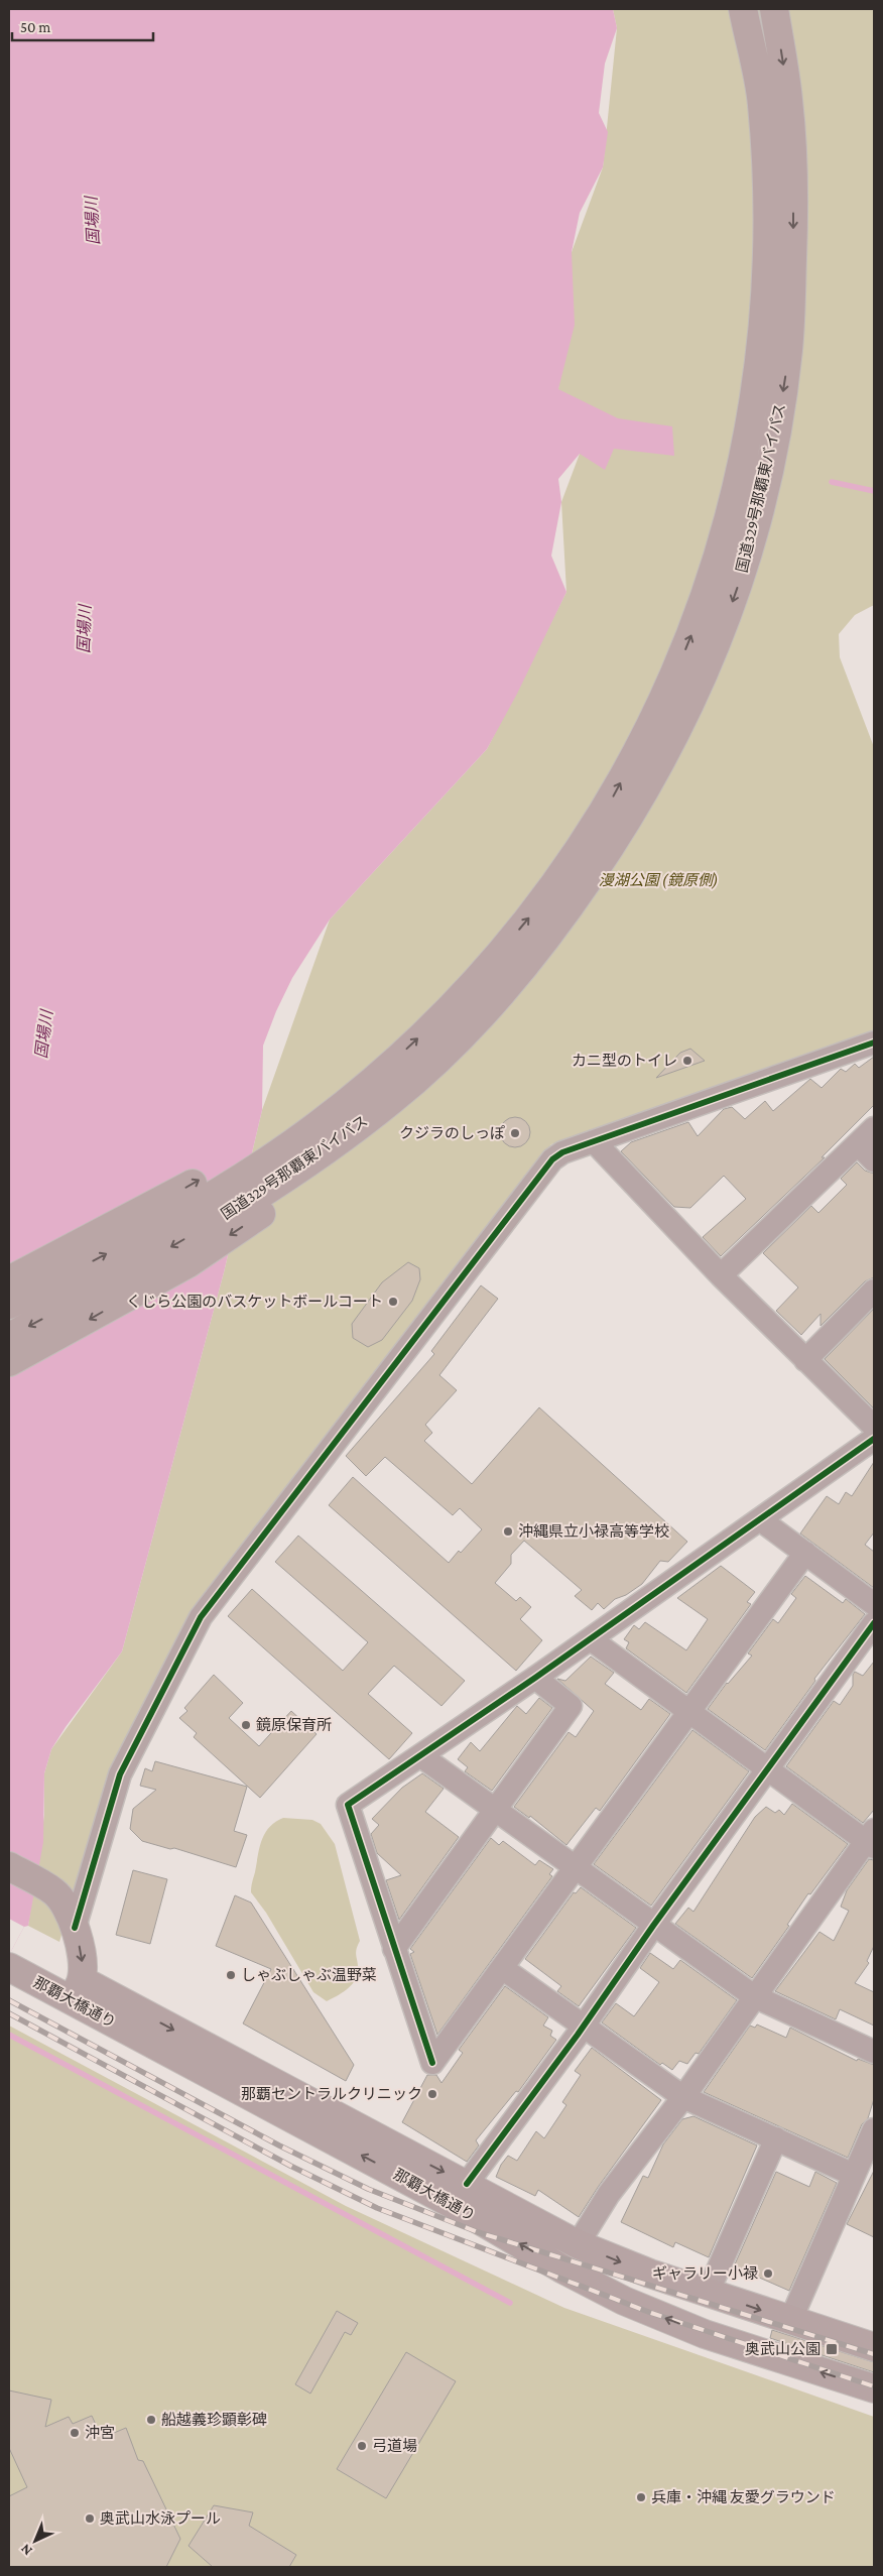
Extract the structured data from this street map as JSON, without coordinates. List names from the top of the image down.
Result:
{
  "streets": {
    "highway": ["国道329号那覇東バイパス"],
    "main road": ["那覇大橋通り"]
  },
  "water": ["国場川"],
  "parks": ["漫湖公園 (鏡原側)"],
  "places": {
    "other": [
      "カニ型のトイレ",
      "クジラのしっぽ",
      "くじら公園のバスケットボールコート",
      "沖縄県立小禄高等学校",
      "鏡原保育所",
      "しゃぶしゃぶ温野菜",
      "那覇セントラルクリニック",
      "ギャラリー小禄",
      "船越義珍顕彰碑",
      "沖宮",
      "弓道場",
      "兵庫・沖縄 友愛グラウンド",
      "奥武山水泳プール"
    ],
    "transit": ["奥武山公園"]
  },
  "scale_bar": "50 m",
  "north": "bottom left"
}
